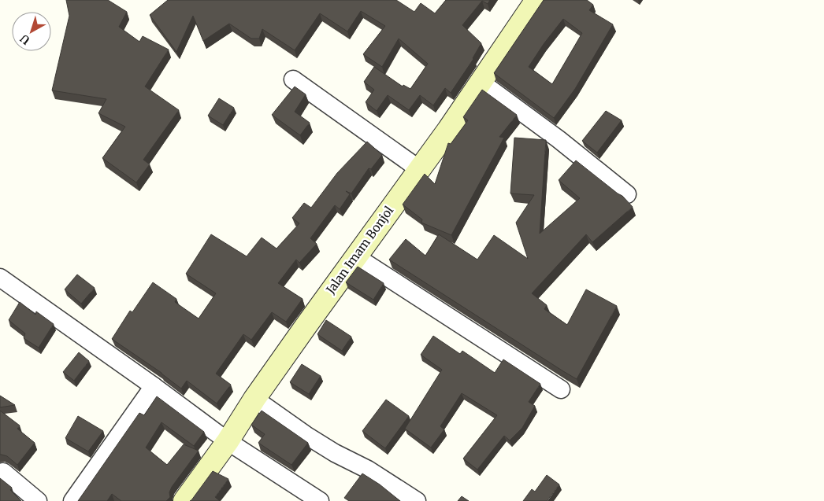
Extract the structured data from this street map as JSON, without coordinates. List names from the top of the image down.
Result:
{
  "streets": {
    "main road": ["Jalan Imam Bonjol"]
  },
  "north": "bottom left"
}
